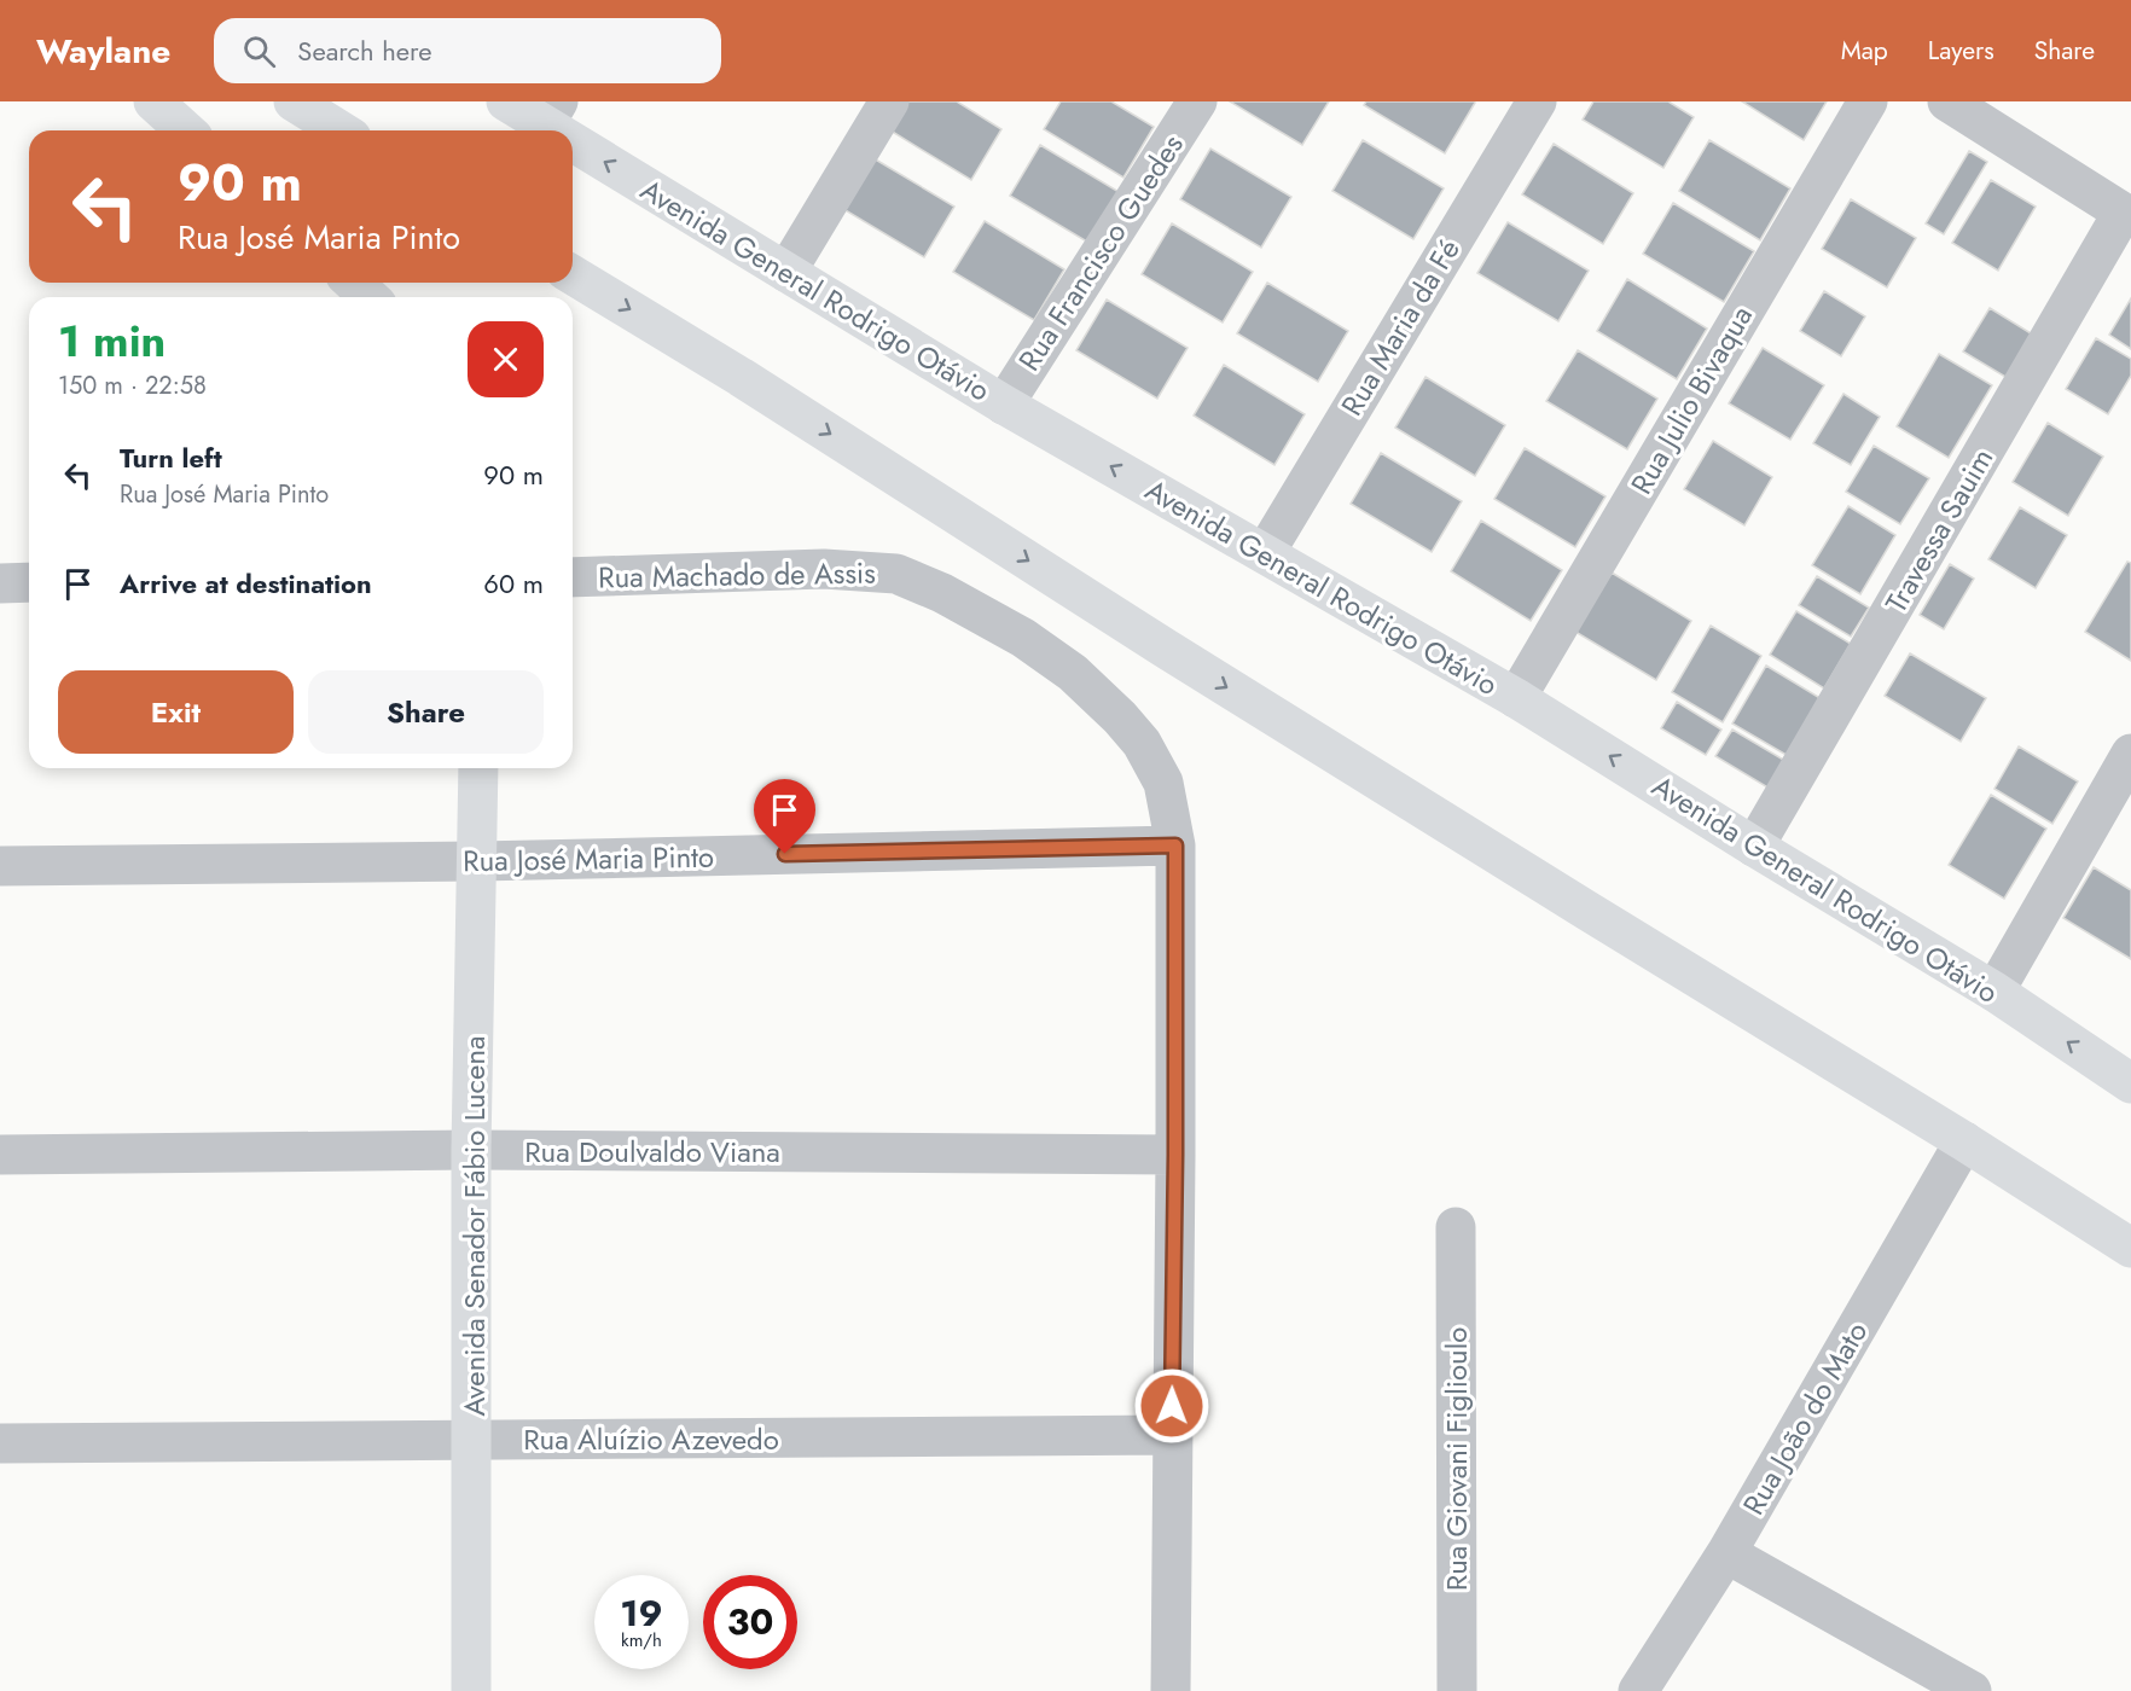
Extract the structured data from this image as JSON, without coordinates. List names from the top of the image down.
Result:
{
  "streets": {
    "main road": ["Avenida General Rodrigo Otávio", "Avenida Senador Fábio Lucena"],
    "street": [
      "Rua Francisco Guedes",
      "Rua Maria da Fé",
      "Rua Julio Bivaqua",
      "Travessa Sauim",
      "Rua Machado de Assis",
      "Rua José Maria Pinto",
      "Rua Doulvaldo Viana",
      "Rua João do Mato",
      "Rua Aluízio Azevedo",
      "Rua Giovani Figlioulo"
    ]
  },
  "crossings": [
    ["Rua Francisco Guedes", "Avenida General Rodrigo Otávio"],
    ["Avenida General Rodrigo Otávio", "Rua Maria da Fé"],
    ["Avenida General Rodrigo Otávio", "Rua Julio Bivaqua"],
    ["Avenida General Rodrigo Otávio", "Travessa Sauim"],
    ["Rua Machado de Assis", "Rua José Maria Pinto"],
    ["Rua Machado de Assis", "Rua Doulvaldo Viana"],
    ["Rua Machado de Assis", "Rua Aluízio Azevedo"],
    ["Rua José Maria Pinto", "Avenida Senador Fábio Lucena"],
    ["Rua Doulvaldo Viana", "Avenida Senador Fábio Lucena"],
    ["Avenida Senador Fábio Lucena", "Rua Aluízio Azevedo"]
  ],
  "page": {
    "header": "Waylane",
    "search": "Search here",
    "nav": ["Map", "Layers", "Share"],
    "turn": ["90 m", "Rua José Maria Pinto"],
    "heading": ["1 min", "150 m · 22:58"],
    "list": [
      {
        "name": "Turn left",
        "note": "Rua José Maria Pinto",
        "value": "90 m"
      },
      {
        "name": "Arrive at destination",
        "value": "60 m"
      }
    ],
    "buttons": ["Exit", "Share"],
    "speed": "19 km/h",
    "limit": "30"
  }
}
